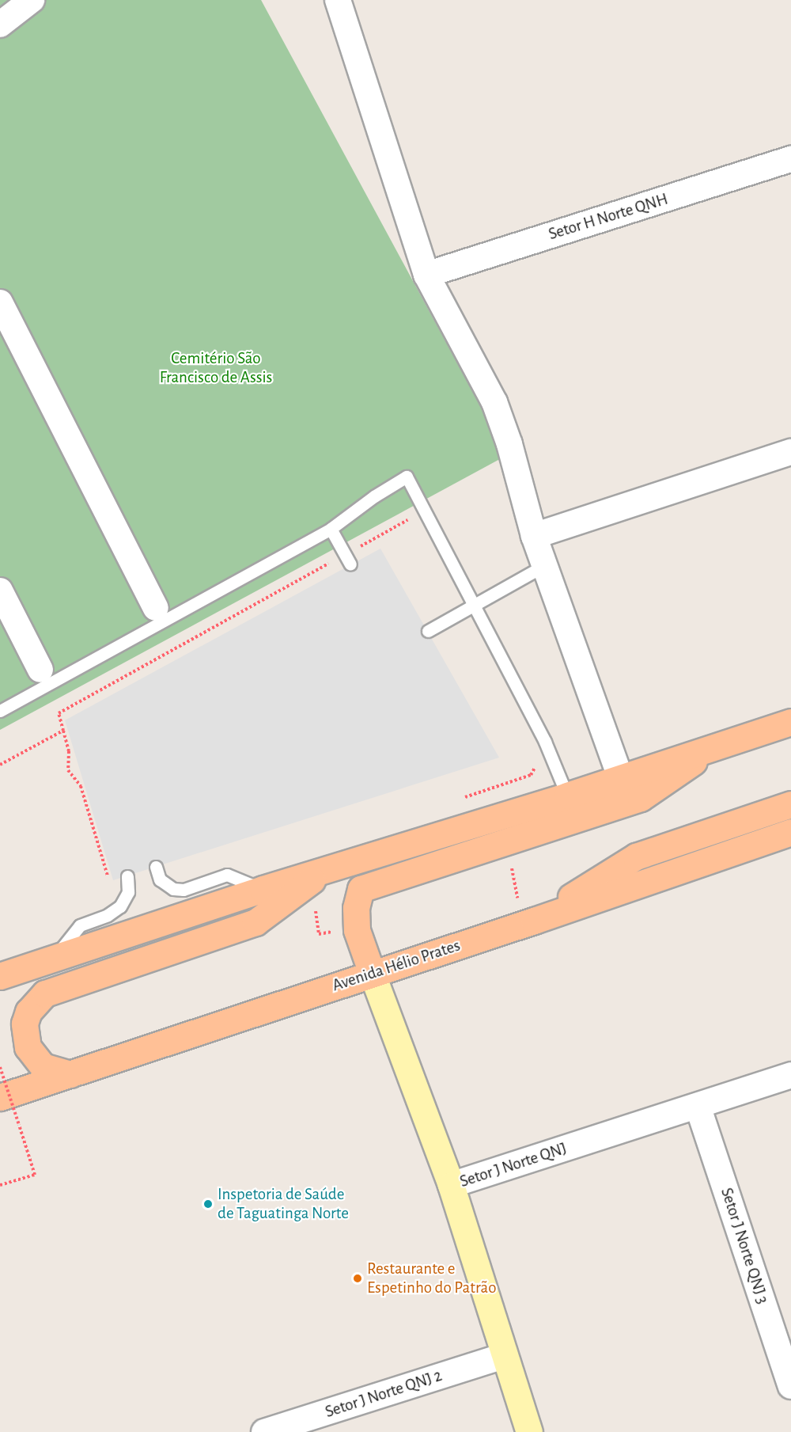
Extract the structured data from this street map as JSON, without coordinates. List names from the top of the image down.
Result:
{
  "streets": {
    "main road": ["Avenida Hélio Prates", "Setor J Norte QNJ"],
    "street": ["Setor H Norte QNH", "Setor J Norte QNJ 3", "Setor J Norte QNJ 2"]
  },
  "crossings": [
    ["Avenida Hélio Prates", "Setor J Norte QNJ"],
    ["Setor J Norte QNJ", "Setor J Norte QNJ 3"]
  ],
  "parks": ["Cemitério São Francisco de Assis"],
  "places": ["Inspetoria de Saúde de Taguatinga Norte", "Restaurante e Espetinho do Patrão"]
}
